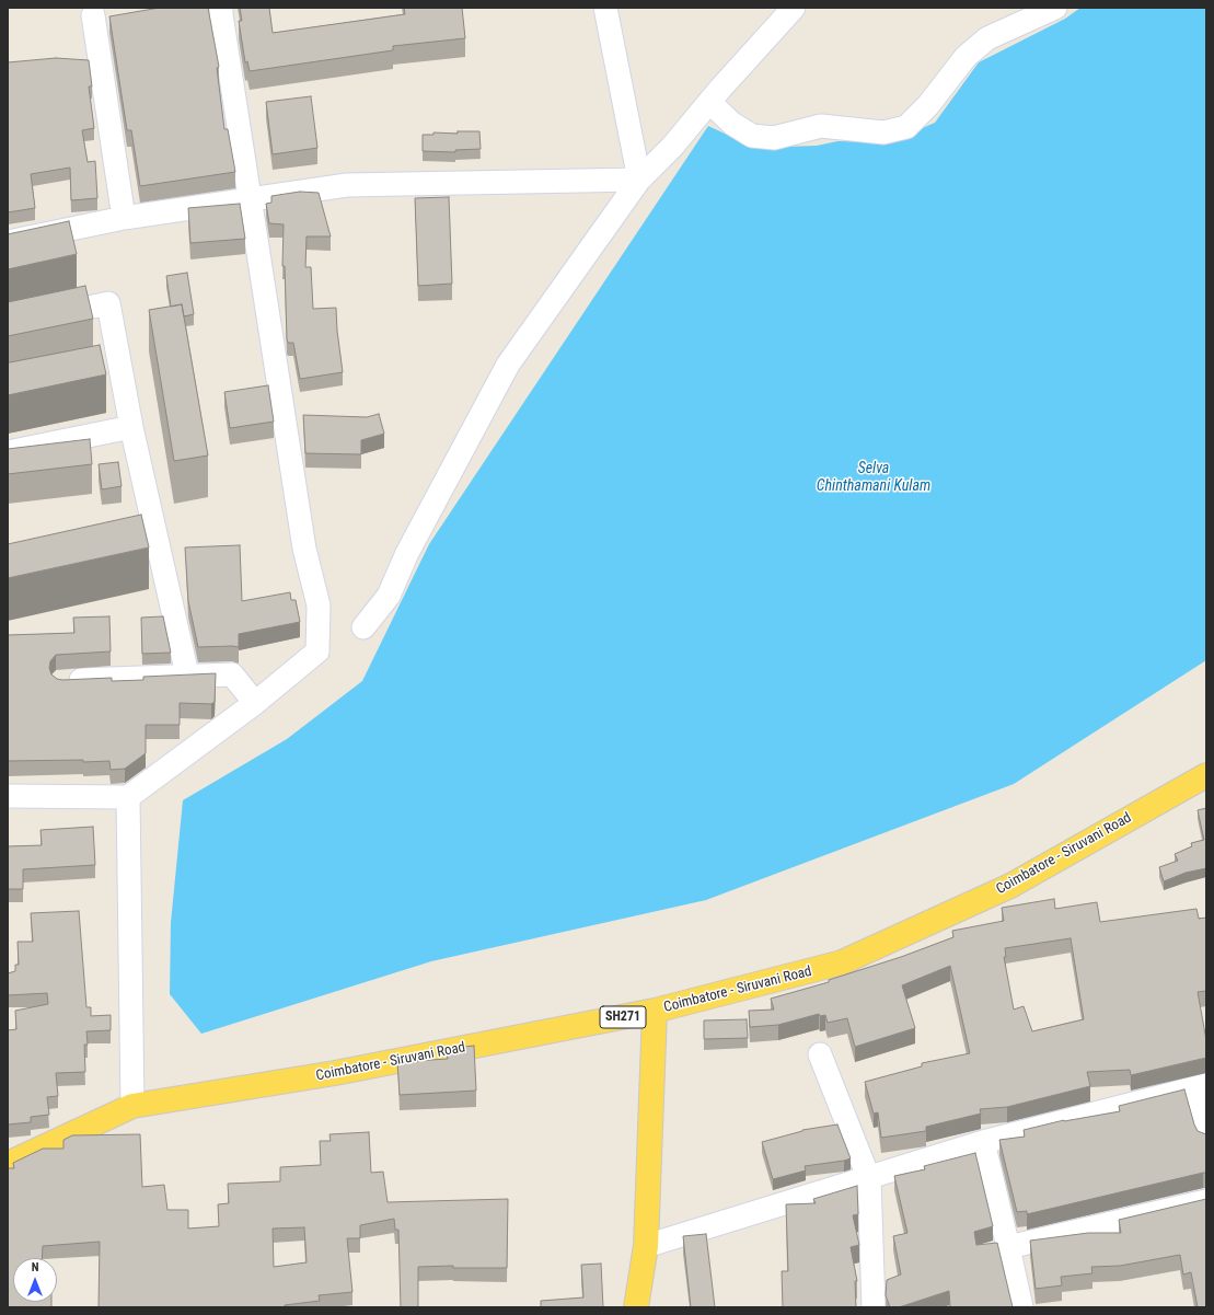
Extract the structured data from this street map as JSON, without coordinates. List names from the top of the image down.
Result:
{
  "streets": {
    "main road": ["Coimbatore - Siruvani Road", "SH271"]
  },
  "water": ["Selva Chinthamani Kulam"],
  "north": "top"
}
